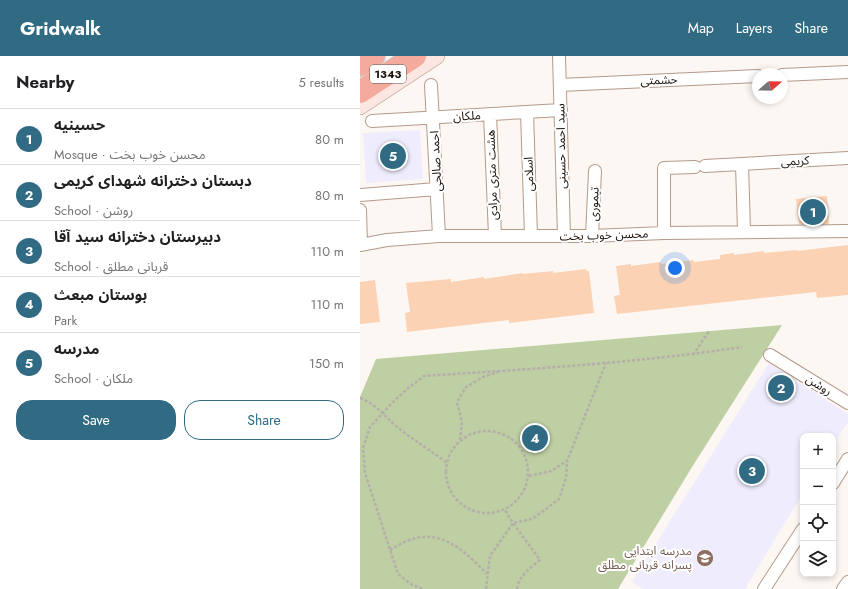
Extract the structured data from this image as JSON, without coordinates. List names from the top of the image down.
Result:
{
  "streets": {
    "highway": ["1343"],
    "street": [
      "حشمتی",
      "ملکان",
      "سید احمد حسینی",
      "احمد صالحی",
      "کریمی",
      "اسلامی",
      "هشت متری مرادی",
      "تیموری",
      "محسن خوب بخت",
      "روشن"
    ]
  },
  "crossings": [
    ["حشمتی", "سید احمد حسینی"],
    ["ملکان", "سید احمد حسینی"],
    ["ملکان", "احمد صالحی"],
    ["ملکان", "اسلامی"],
    ["ملکان", "هشت متری مرادی"],
    ["سید احمد حسینی", "محسن خوب بخت"],
    ["احمد صالحی", "محسن خوب بخت"],
    ["کریمی", "محسن خوب بخت"],
    ["اسلامی", "محسن خوب بخت"],
    ["هشت متری مرادی", "محسن خوب بخت"],
    ["تیموری", "محسن خوب بخت"]
  ],
  "places": {
    "school or university": ["مدرسه ابتدایی پسرانه قربانی مطلق"]
  },
  "north": "right",
  "page": {
    "header": "Gridwalk",
    "nav": ["Map", "Layers", "Share"],
    "heading": ["Nearby", "5 results"],
    "list": [
      {
        "mark": "1",
        "name": "حسینیه",
        "note": "Mosque · محسن خوب بخت",
        "value": "80 m"
      },
      {
        "mark": "2",
        "name": "دبستان دخترانه شهدای کریمی",
        "note": "School · روشن",
        "value": "80 m"
      },
      {
        "mark": "3",
        "name": "دبیرستان دخترانه سید آقا",
        "note": "School · قربانی مطلق",
        "value": "110 m"
      },
      {
        "mark": "4",
        "name": "بوستان مبعث",
        "note": "Park",
        "value": "110 m"
      },
      {
        "mark": "5",
        "name": "مدرسه",
        "note": "School · ملکان",
        "value": "150 m"
      }
    ],
    "pins": [
      "5",
      "1",
      "2",
      "4",
      "3"
    ],
    "buttons": ["Save", "Share"],
    "map_buttons": ["+", "−"]
  }
}
